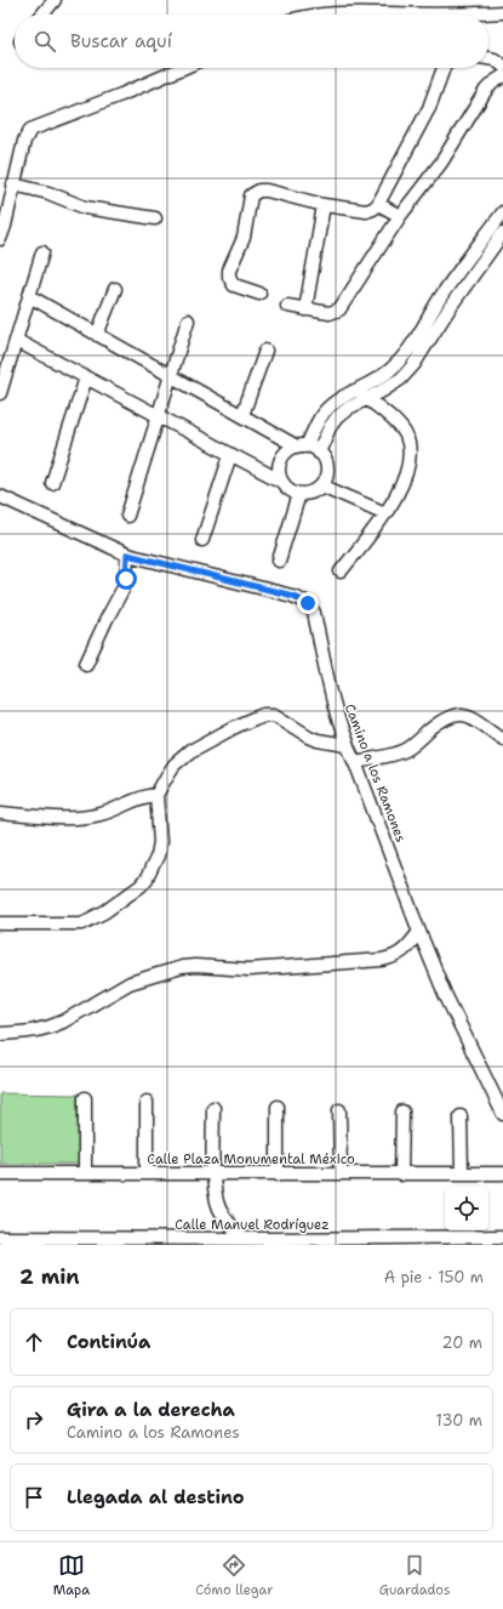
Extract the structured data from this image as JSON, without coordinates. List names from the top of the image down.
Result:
{
  "streets": {
    "street": ["Camino a los Ramones", "Calle Plaza Monumental México", "Calle Manuel Rodríguez"]
  },
  "page": {
    "search": "Buscar aquí",
    "heading": ["2 min", "A pie · 150 m"],
    "list": [
      ["Continúa", "20 m"],
      ["Gira a la derecha", "Camino a los Ramones", "130 m"],
      "Llegada al destino"
    ],
    "nav": ["Mapa", "Cómo llegar", "Guardados"]
  }
}
